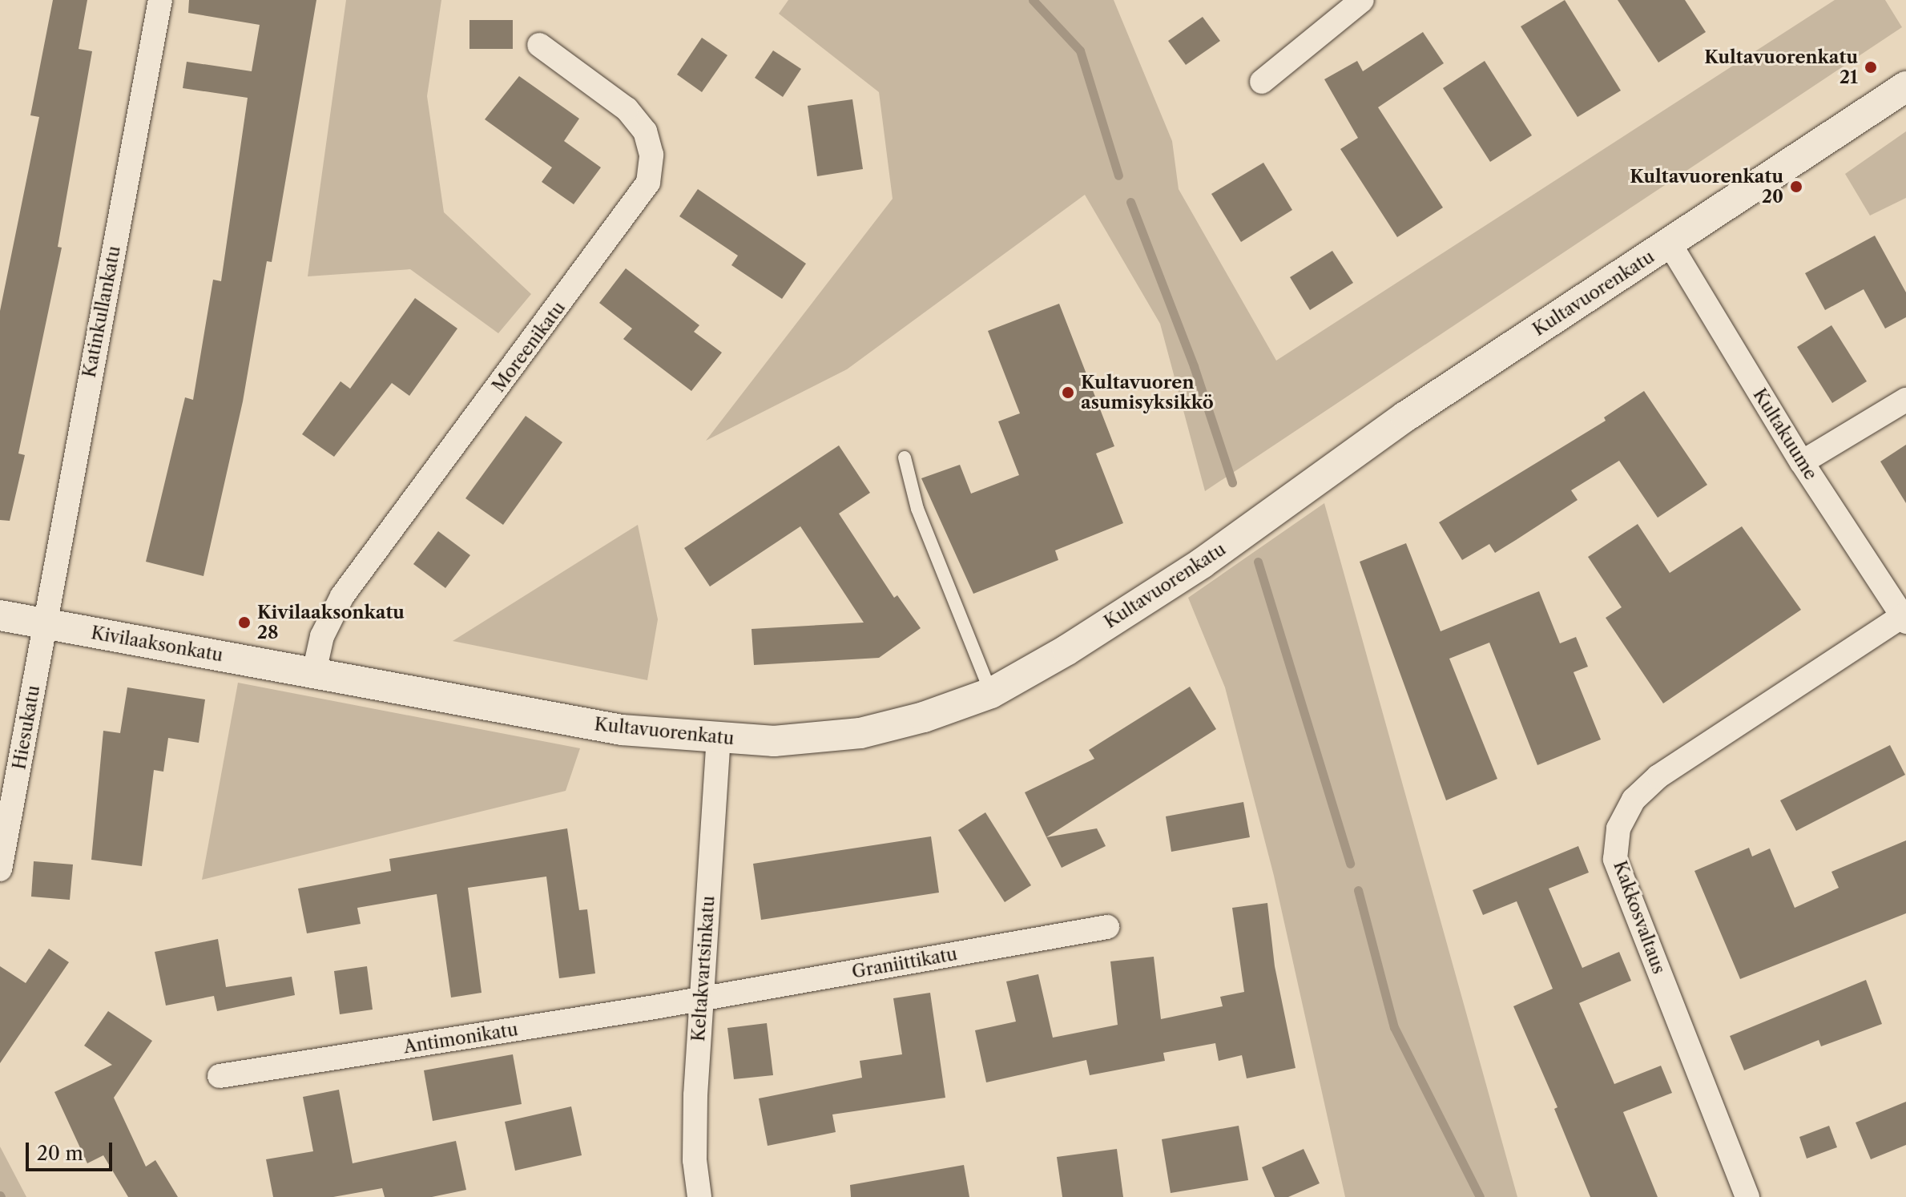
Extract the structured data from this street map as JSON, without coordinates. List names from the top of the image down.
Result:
{
  "streets": {
    "street": [
      "Kultavuorenkatu",
      "Katinkullankatu",
      "Moreenikatu",
      "Kultakuume",
      "Kivilaaksonkatu",
      "Hiesukatu",
      "Kakkosvaltaus",
      "Graniittikatu",
      "Keltakvartsinkatu",
      "Antimonikatu"
    ]
  },
  "crossings": [
    ["Kultavuorenkatu", "Moreenikatu"],
    ["Kultavuorenkatu", "Kultakuume"],
    ["Kultavuorenkatu", "Kivilaaksonkatu"],
    ["Kultavuorenkatu", "Keltakvartsinkatu"],
    ["Katinkullankatu", "Kivilaaksonkatu"],
    ["Katinkullankatu", "Hiesukatu"],
    ["Moreenikatu", "Kivilaaksonkatu"],
    ["Kultakuume", "Kakkosvaltaus"],
    ["Kivilaaksonkatu", "Hiesukatu"],
    ["Graniittikatu", "Keltakvartsinkatu"],
    ["Graniittikatu", "Antimonikatu"],
    ["Keltakvartsinkatu", "Antimonikatu"]
  ],
  "places": [
    "Kultavuorenkatu 21",
    "Kultavuorenkatu 20",
    "Kultavuoren asumisyksikkö",
    "Kivilaaksonkatu 28"
  ],
  "scale_bar": "20 m"
}
